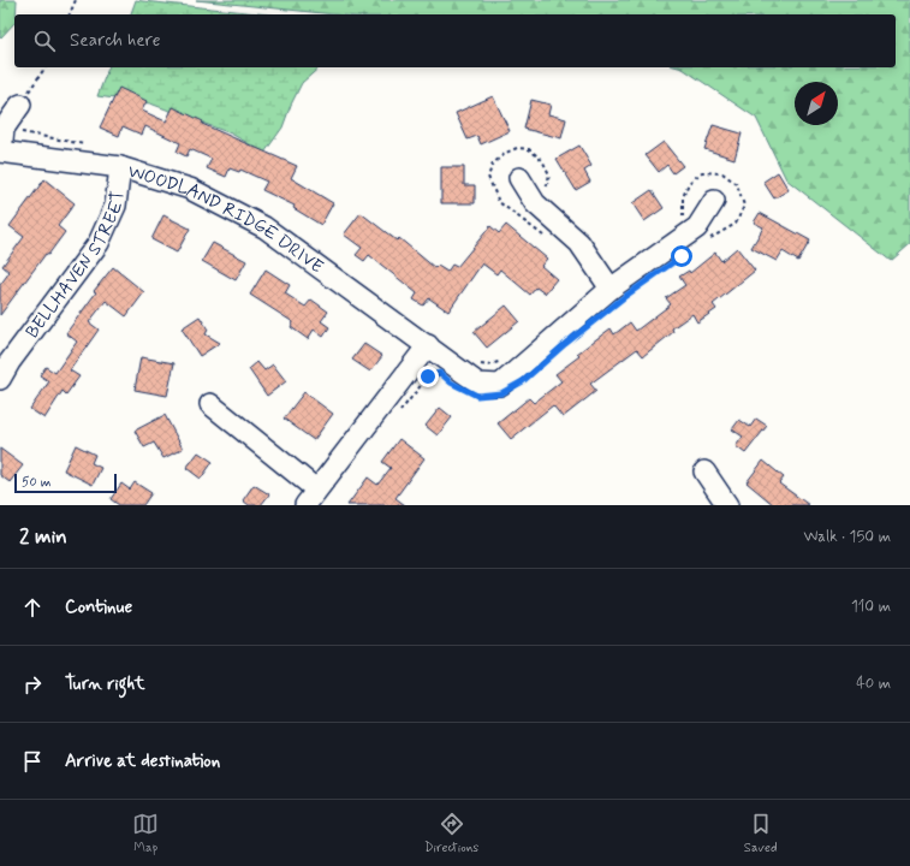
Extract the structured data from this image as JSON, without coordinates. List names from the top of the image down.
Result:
{
  "streets": {
    "street": ["WOODLAND RIDGE DRIVE", "BELLHAVEN STREET"]
  },
  "crossings": [
    ["WOODLAND RIDGE DRIVE", "BELLHAVEN STREET"]
  ],
  "scale_bar": "50 m",
  "north": "top right",
  "page": {
    "search": "Search here",
    "scale": "50 m",
    "heading": ["2 min", "Walk · 150 m"],
    "list": [
      ["Continue", "110 m"],
      ["Turn right", "40 m"],
      "Arrive at destination"
    ],
    "nav": ["Map", "Directions", "Saved"]
  }
}
